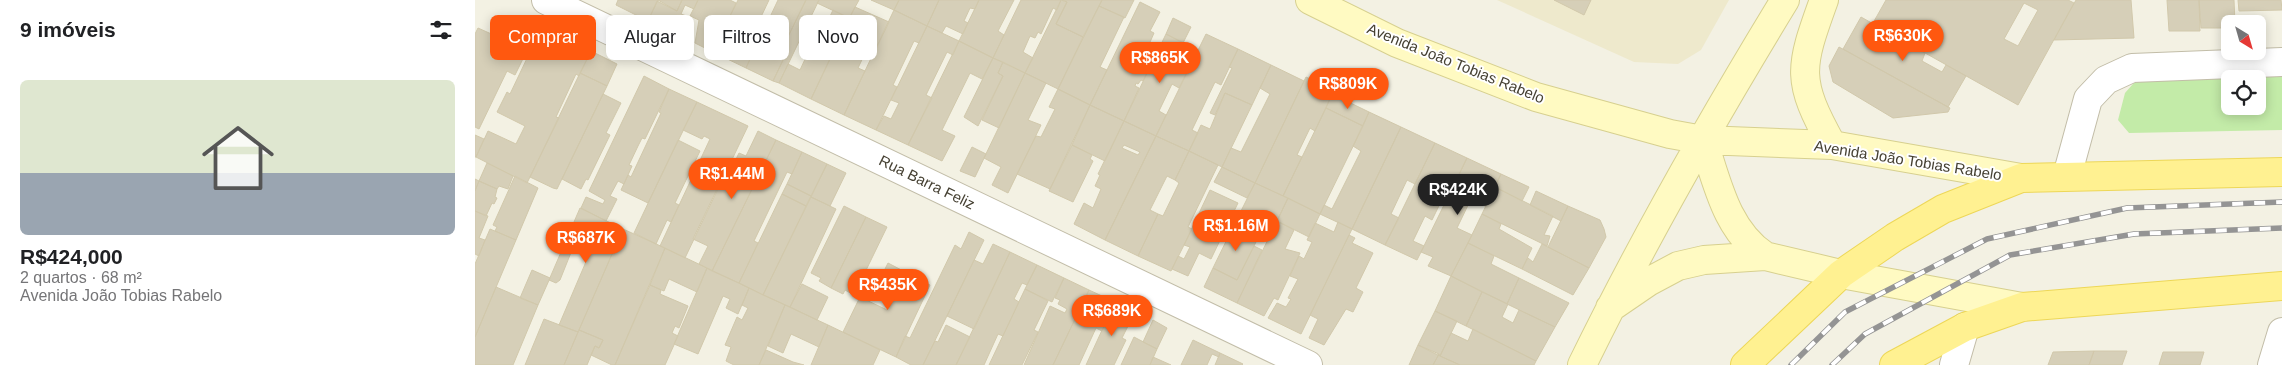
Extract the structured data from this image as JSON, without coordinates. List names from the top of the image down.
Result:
{
  "streets": {
    "street": ["Avenida João Tobias Rabelo", "Rua Barra Feliz"]
  },
  "north": "bottom right",
  "page": {
    "heading": "9 imóveis",
    "chip": [
      "Comprar",
      "Alugar",
      "Filtros",
      "Novo"
    ],
    "price": [
      "R$630K",
      "R$865K",
      "R$809K",
      "R$1.44M",
      "R$424K",
      "R$1.16M",
      "R$687K",
      "R$435K",
      "R$689K"
    ],
    "list": [
      {
        "name": "R$424,000",
        "note": "2 quartos · 68 m² · Avenida João Tobias Rabelo"
      }
    ]
  }
}
